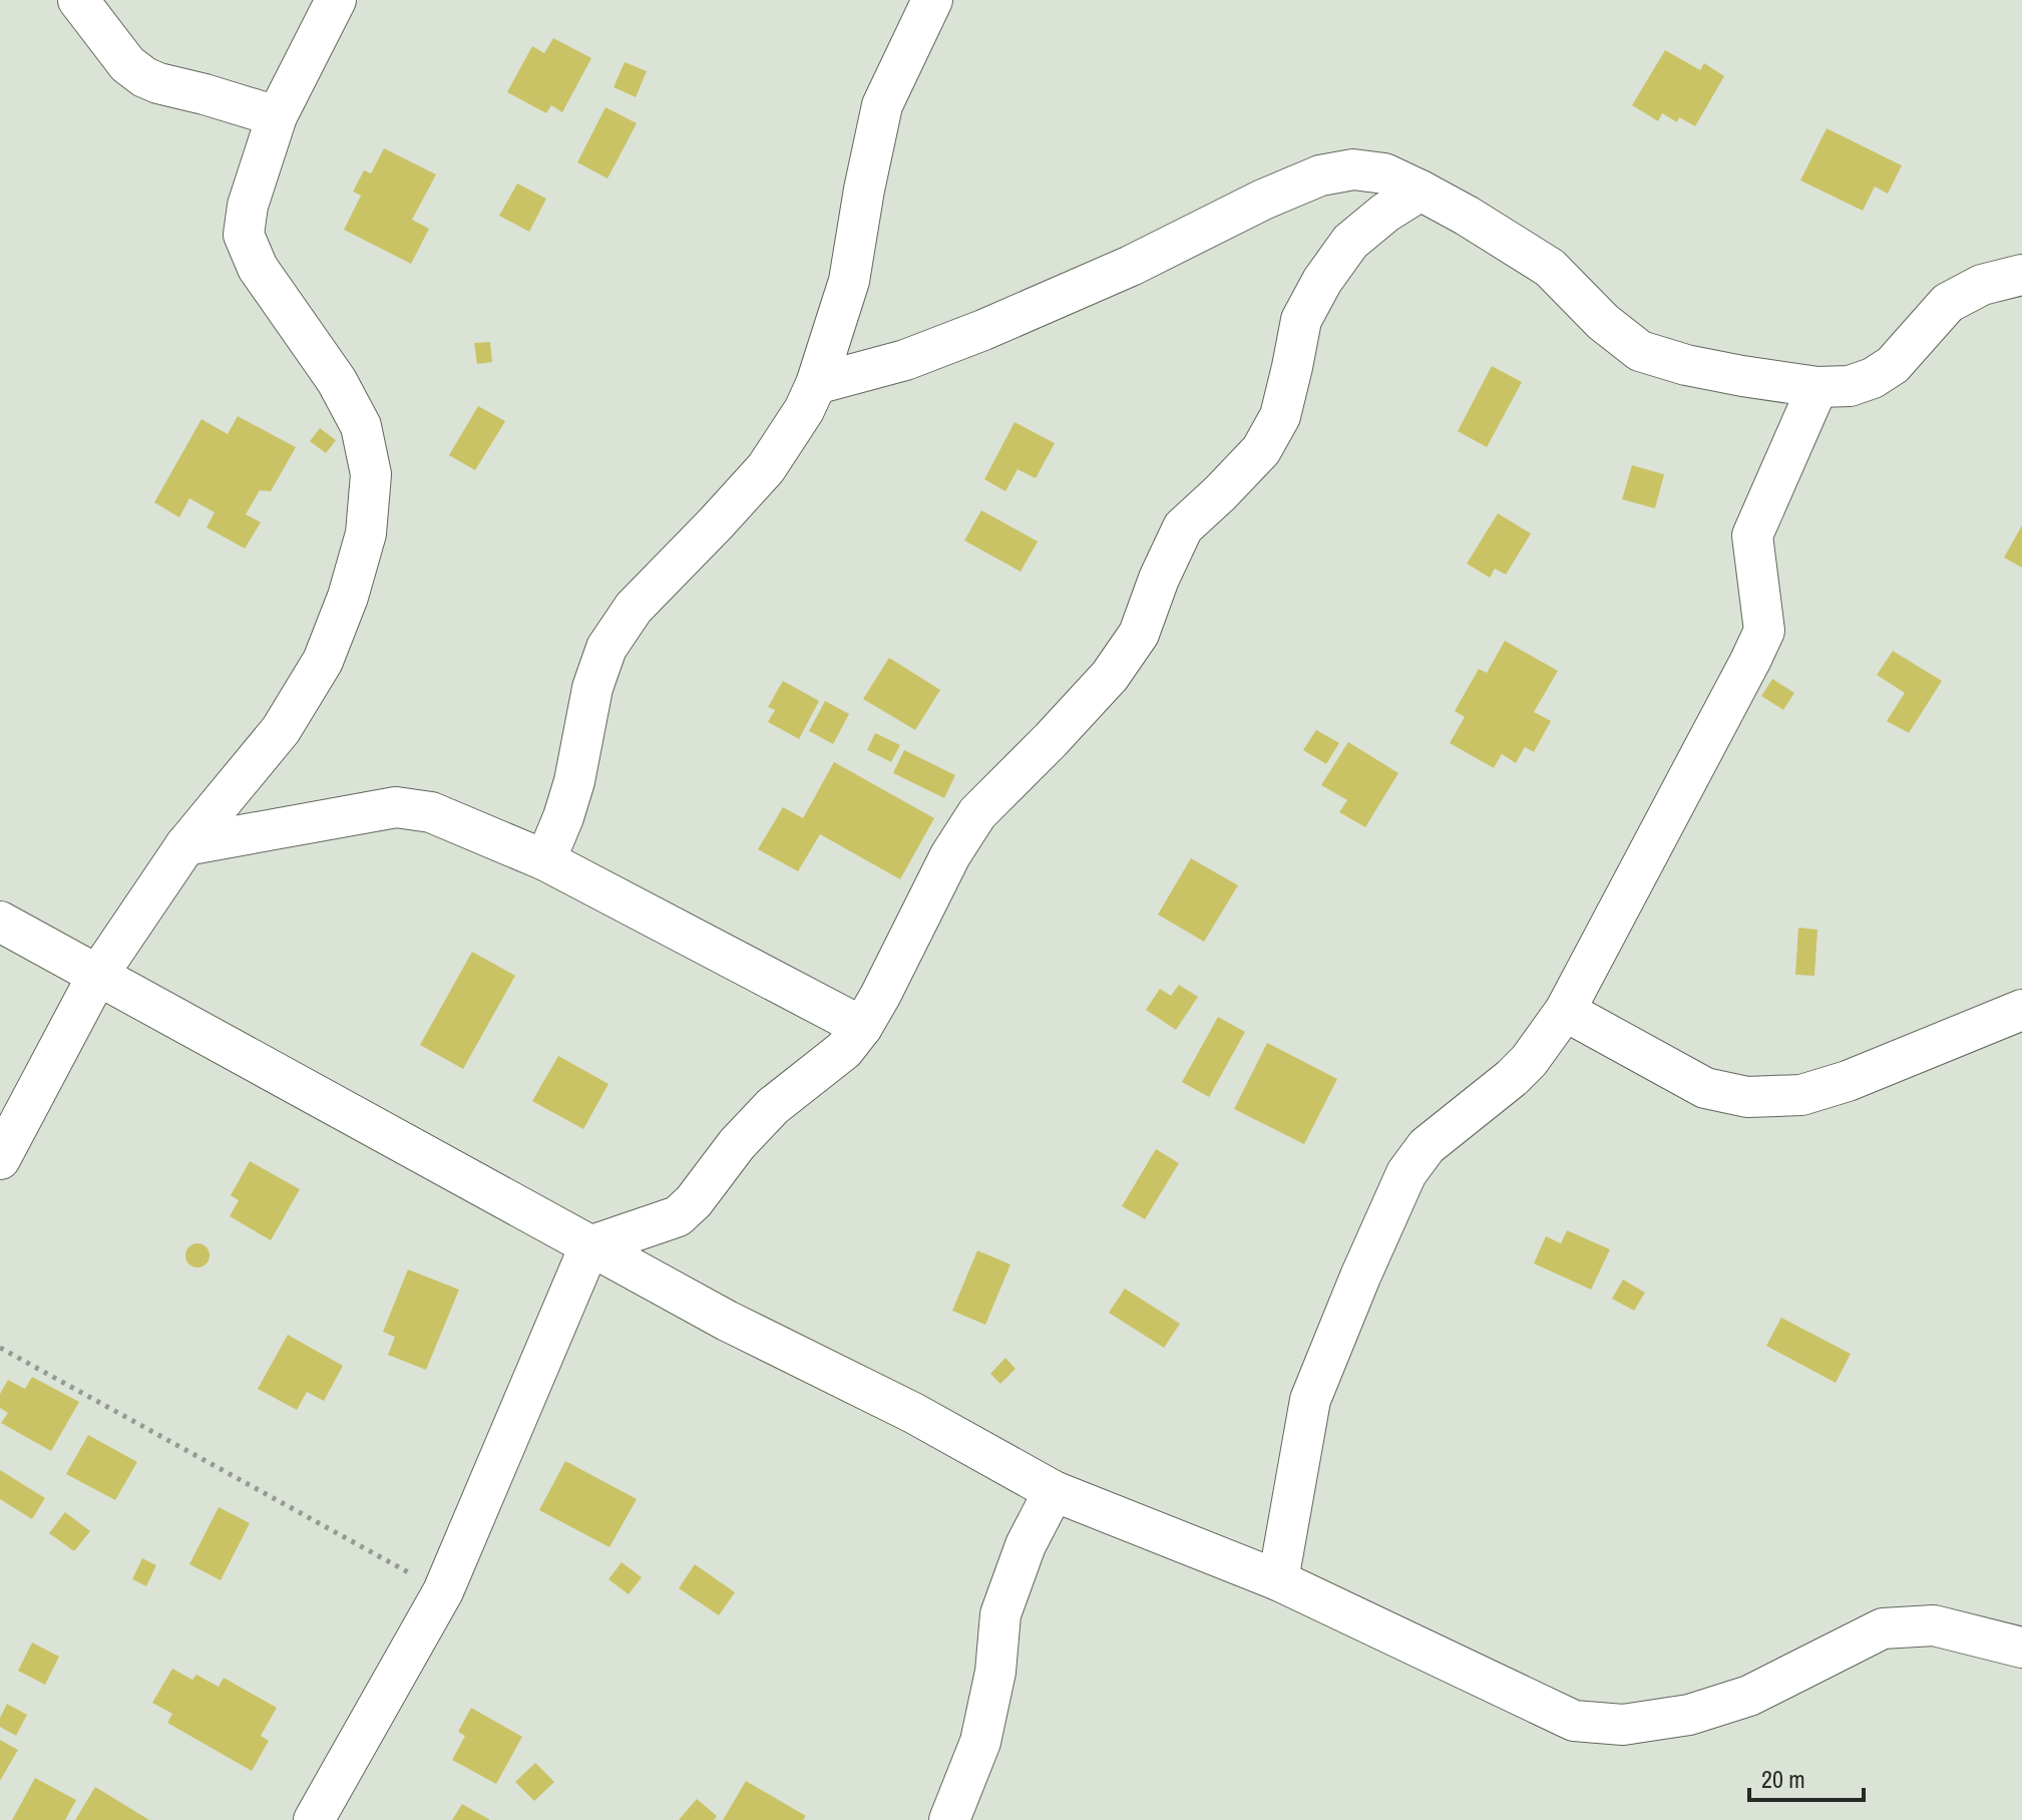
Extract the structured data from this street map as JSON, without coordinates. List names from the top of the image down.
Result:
{
  "scale_bar": "20 m"
}
